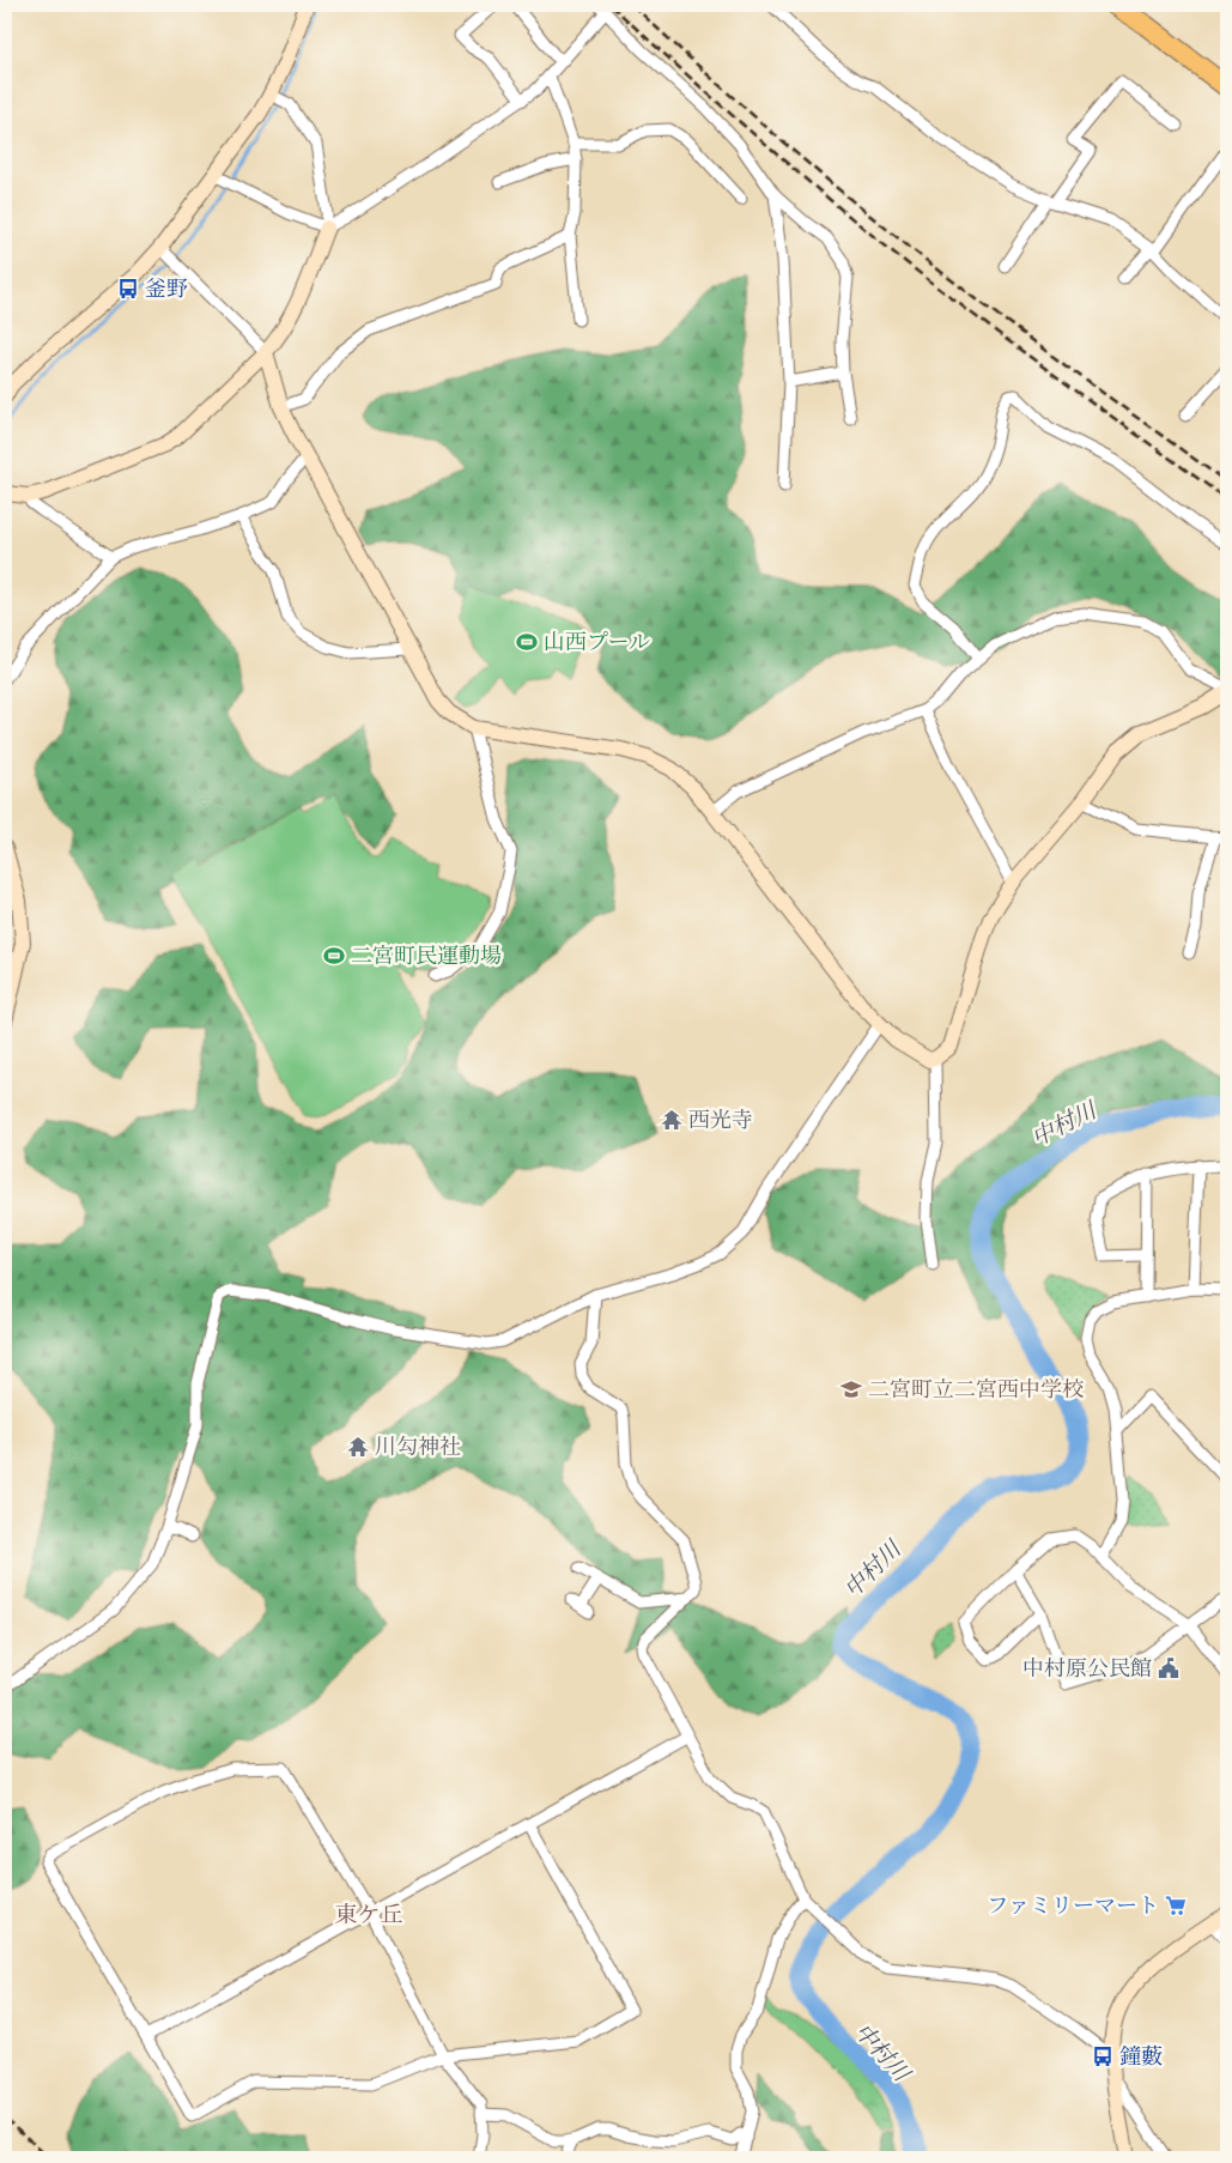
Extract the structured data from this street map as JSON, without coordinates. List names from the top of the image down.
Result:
{
  "districts": ["東ケ丘"],
  "water": ["中村川"],
  "places": {
    "bus stop": ["釜野", "鐘藪"],
    "sports": ["山西プール", "二宮町民運動場"],
    "temple": ["西光寺", "川勾神社"],
    "school or university": ["二宮町立二宮西中学校"],
    "public building": ["中村原公民館"],
    "supermarket": ["ファミリーマート"]
  }
}
